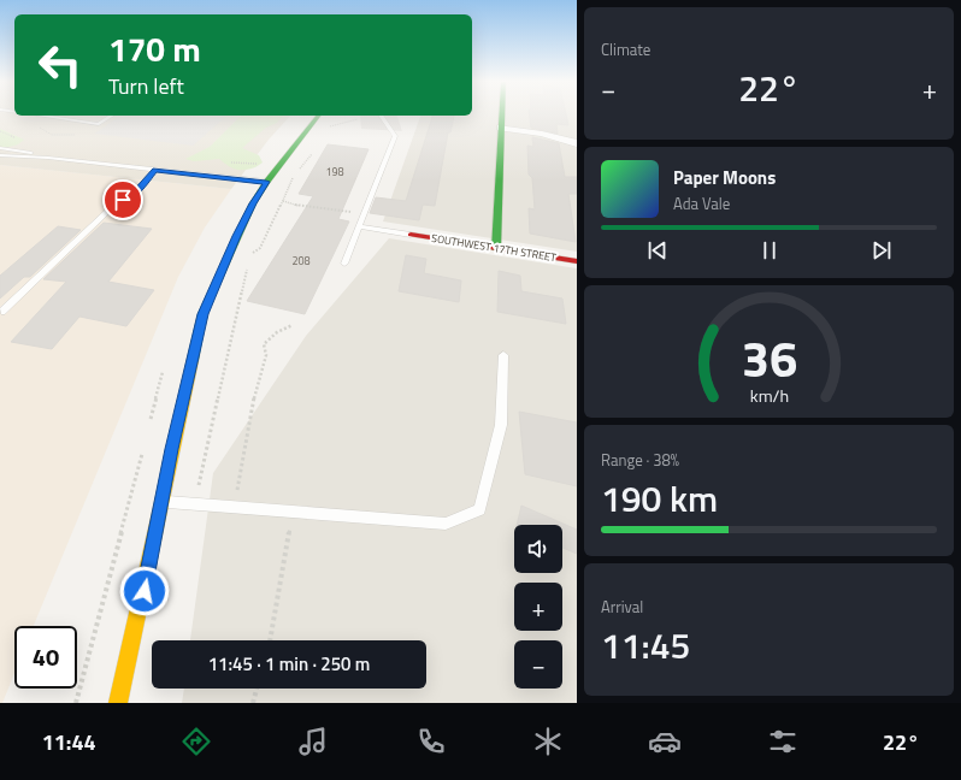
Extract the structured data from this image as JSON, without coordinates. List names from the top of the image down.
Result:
{
  "streets": {
    "street": ["SOUTHWEST 17TH STREET"]
  },
  "house_numbers": ["198", "208"],
  "page": {
    "tile": [
      "Climate",
      ["Range · 38%", "190 km"],
      ["Arrival", "11:45"]
    ],
    "turn": ["170 m", "Turn left"],
    "heat": ["−", "22°", "+"],
    "song": ["Paper Moons", "Ada Vale"],
    "map_buttons": ["+", "−"],
    "limit": "40",
    "trip": "11:45 · 1 min · 250 m",
    "tabs": ["11:44", "22°"],
    "gauge": ["36", "km/h"]
  }
}
